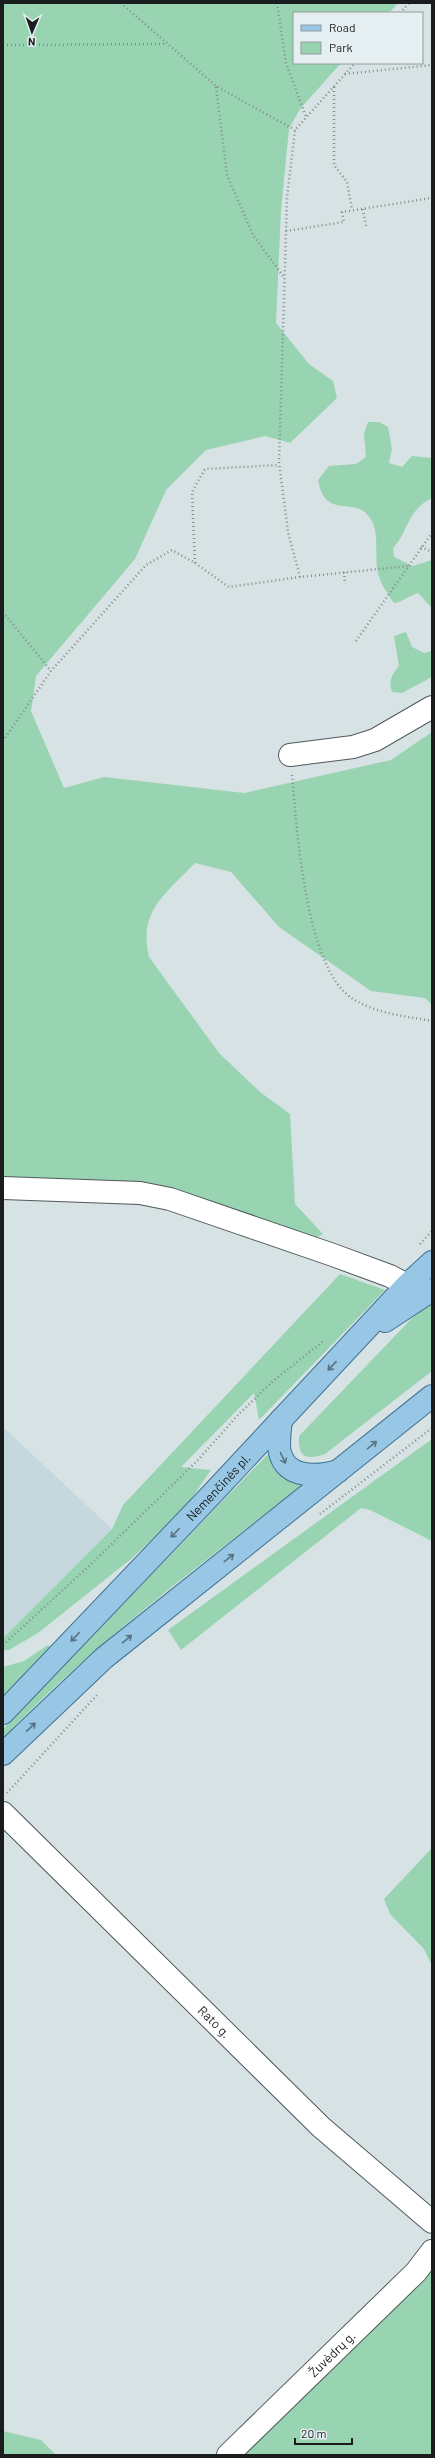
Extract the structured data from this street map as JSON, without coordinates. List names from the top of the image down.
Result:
{
  "streets": {
    "main road": ["Nemenčinės pl."],
    "street": ["Rato g.", "Žuvėdrų g."]
  },
  "legend": ["Road", "Park"],
  "scale_bar": "20 m",
  "north": "bottom"
}
